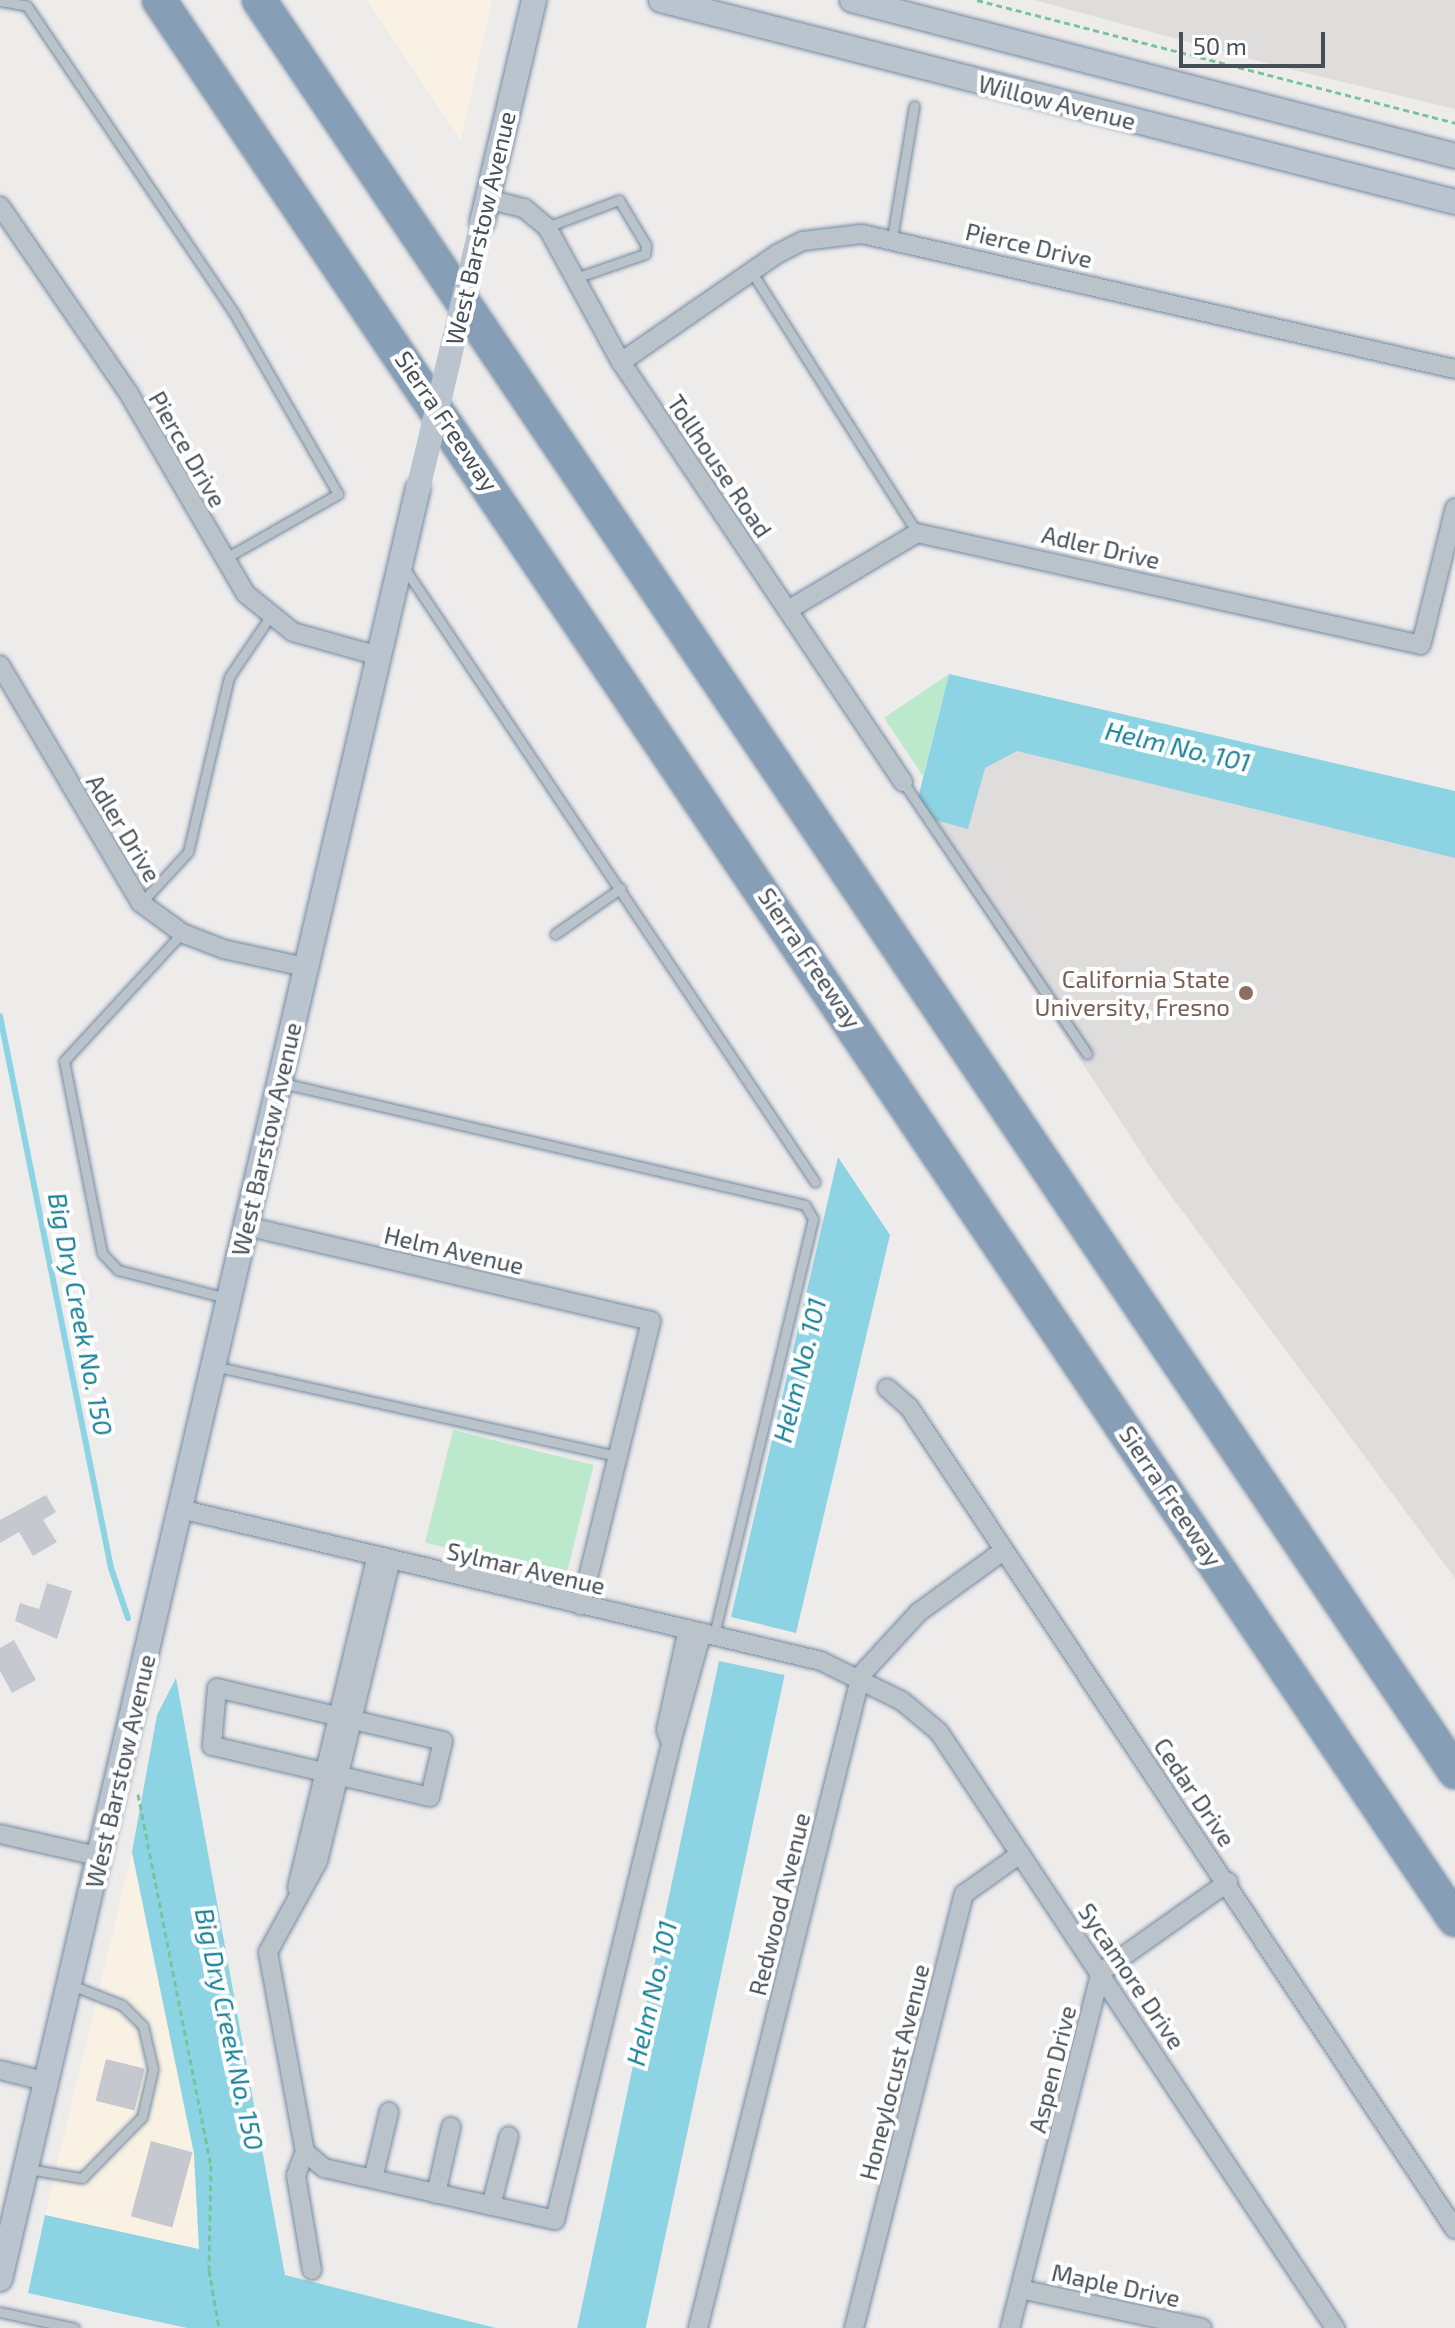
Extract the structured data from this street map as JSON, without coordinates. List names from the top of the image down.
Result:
{
  "streets": {
    "highway": ["Sierra Freeway"],
    "main road": ["Willow Avenue", "West Barstow Avenue"],
    "street": [
      "Pierce Drive",
      "Tollhouse Road",
      "Adler Drive",
      "Helm Avenue",
      "Sylmar Avenue",
      "Cedar Drive",
      "Redwood Avenue",
      "Sycamore Drive",
      "Aspen Drive",
      "Honeylocust Avenue",
      "Maple Drive"
    ]
  },
  "crossings": [
    ["West Barstow Avenue", "Pierce Drive"],
    ["West Barstow Avenue", "Adler Drive"],
    ["West Barstow Avenue", "Helm Avenue"],
    ["West Barstow Avenue", "Sylmar Avenue"],
    ["Pierce Drive", "Tollhouse Road"],
    ["Sylmar Avenue", "Redwood Avenue"],
    ["Sylmar Avenue", "Sycamore Drive"],
    ["Cedar Drive", "Redwood Avenue"],
    ["Redwood Avenue", "Sycamore Drive"],
    ["Sycamore Drive", "Aspen Drive"],
    ["Sycamore Drive", "Honeylocust Avenue"],
    ["Aspen Drive", "Maple Drive"]
  ],
  "water": ["Helm No. 101", "Big Dry Creek No. 150"],
  "places": ["California State University, Fresno"],
  "scale_bar": "50 m"
}
